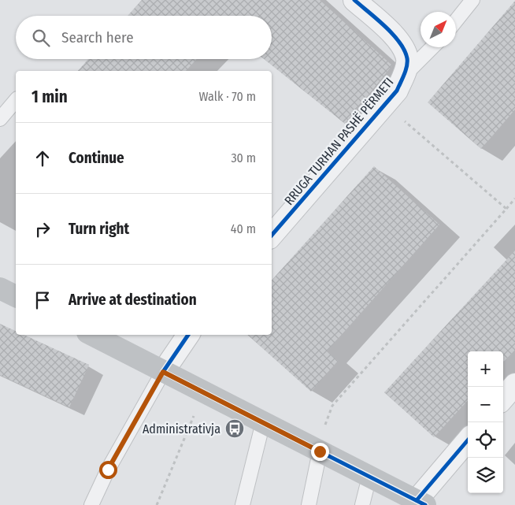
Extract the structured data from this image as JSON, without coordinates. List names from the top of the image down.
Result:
{
  "streets": {
    "street": ["RRUGA TURHAN PASHË PËRMETI"]
  },
  "places": {
    "bus stop": ["Administrativja"]
  },
  "north": "top right",
  "page": {
    "search": "Search here",
    "heading": ["1 min", "Walk · 70 m"],
    "list": [
      ["Continue", "30 m"],
      ["Turn right", "40 m"],
      "Arrive at destination"
    ],
    "map_buttons": ["+", "−"]
  }
}
